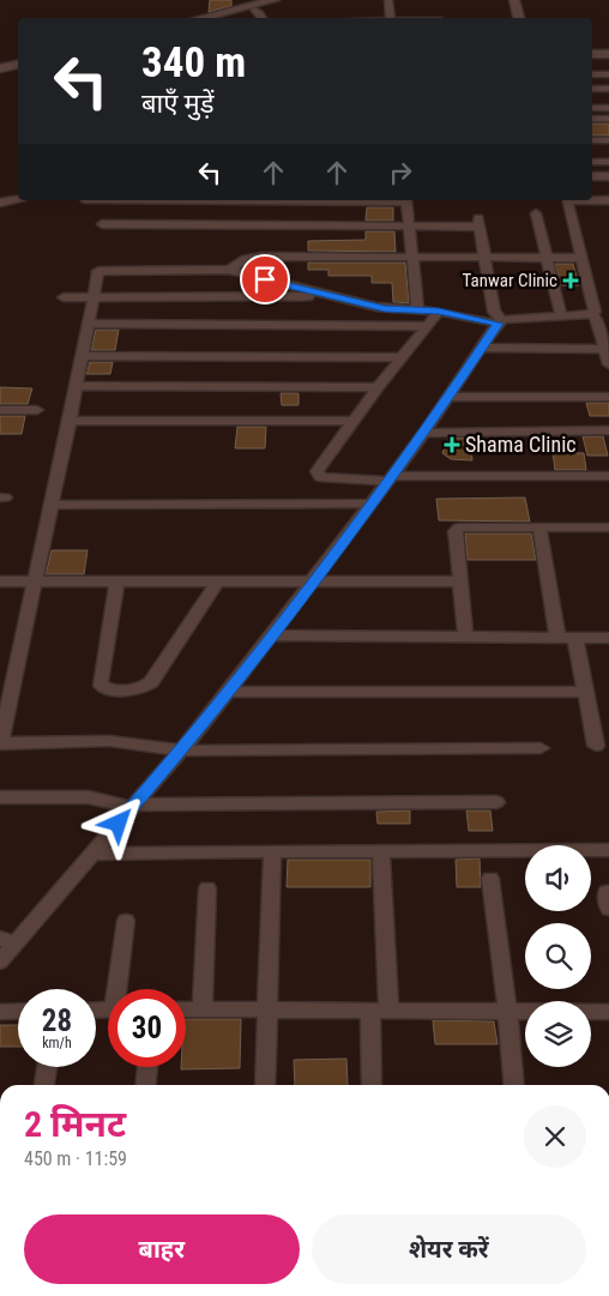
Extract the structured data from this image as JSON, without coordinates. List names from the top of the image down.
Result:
{
  "places": {
    "health": ["Tanwar Clinic", "Shama Clinic"]
  },
  "page": {
    "turn": ["340 m", "बाएँ मुड़ें"],
    "speed": "28 km/h",
    "limit": "30",
    "heading": ["2 मिनट", "450 m · 11:59"],
    "buttons": ["बाहर", "शेयर करें"]
  }
}
